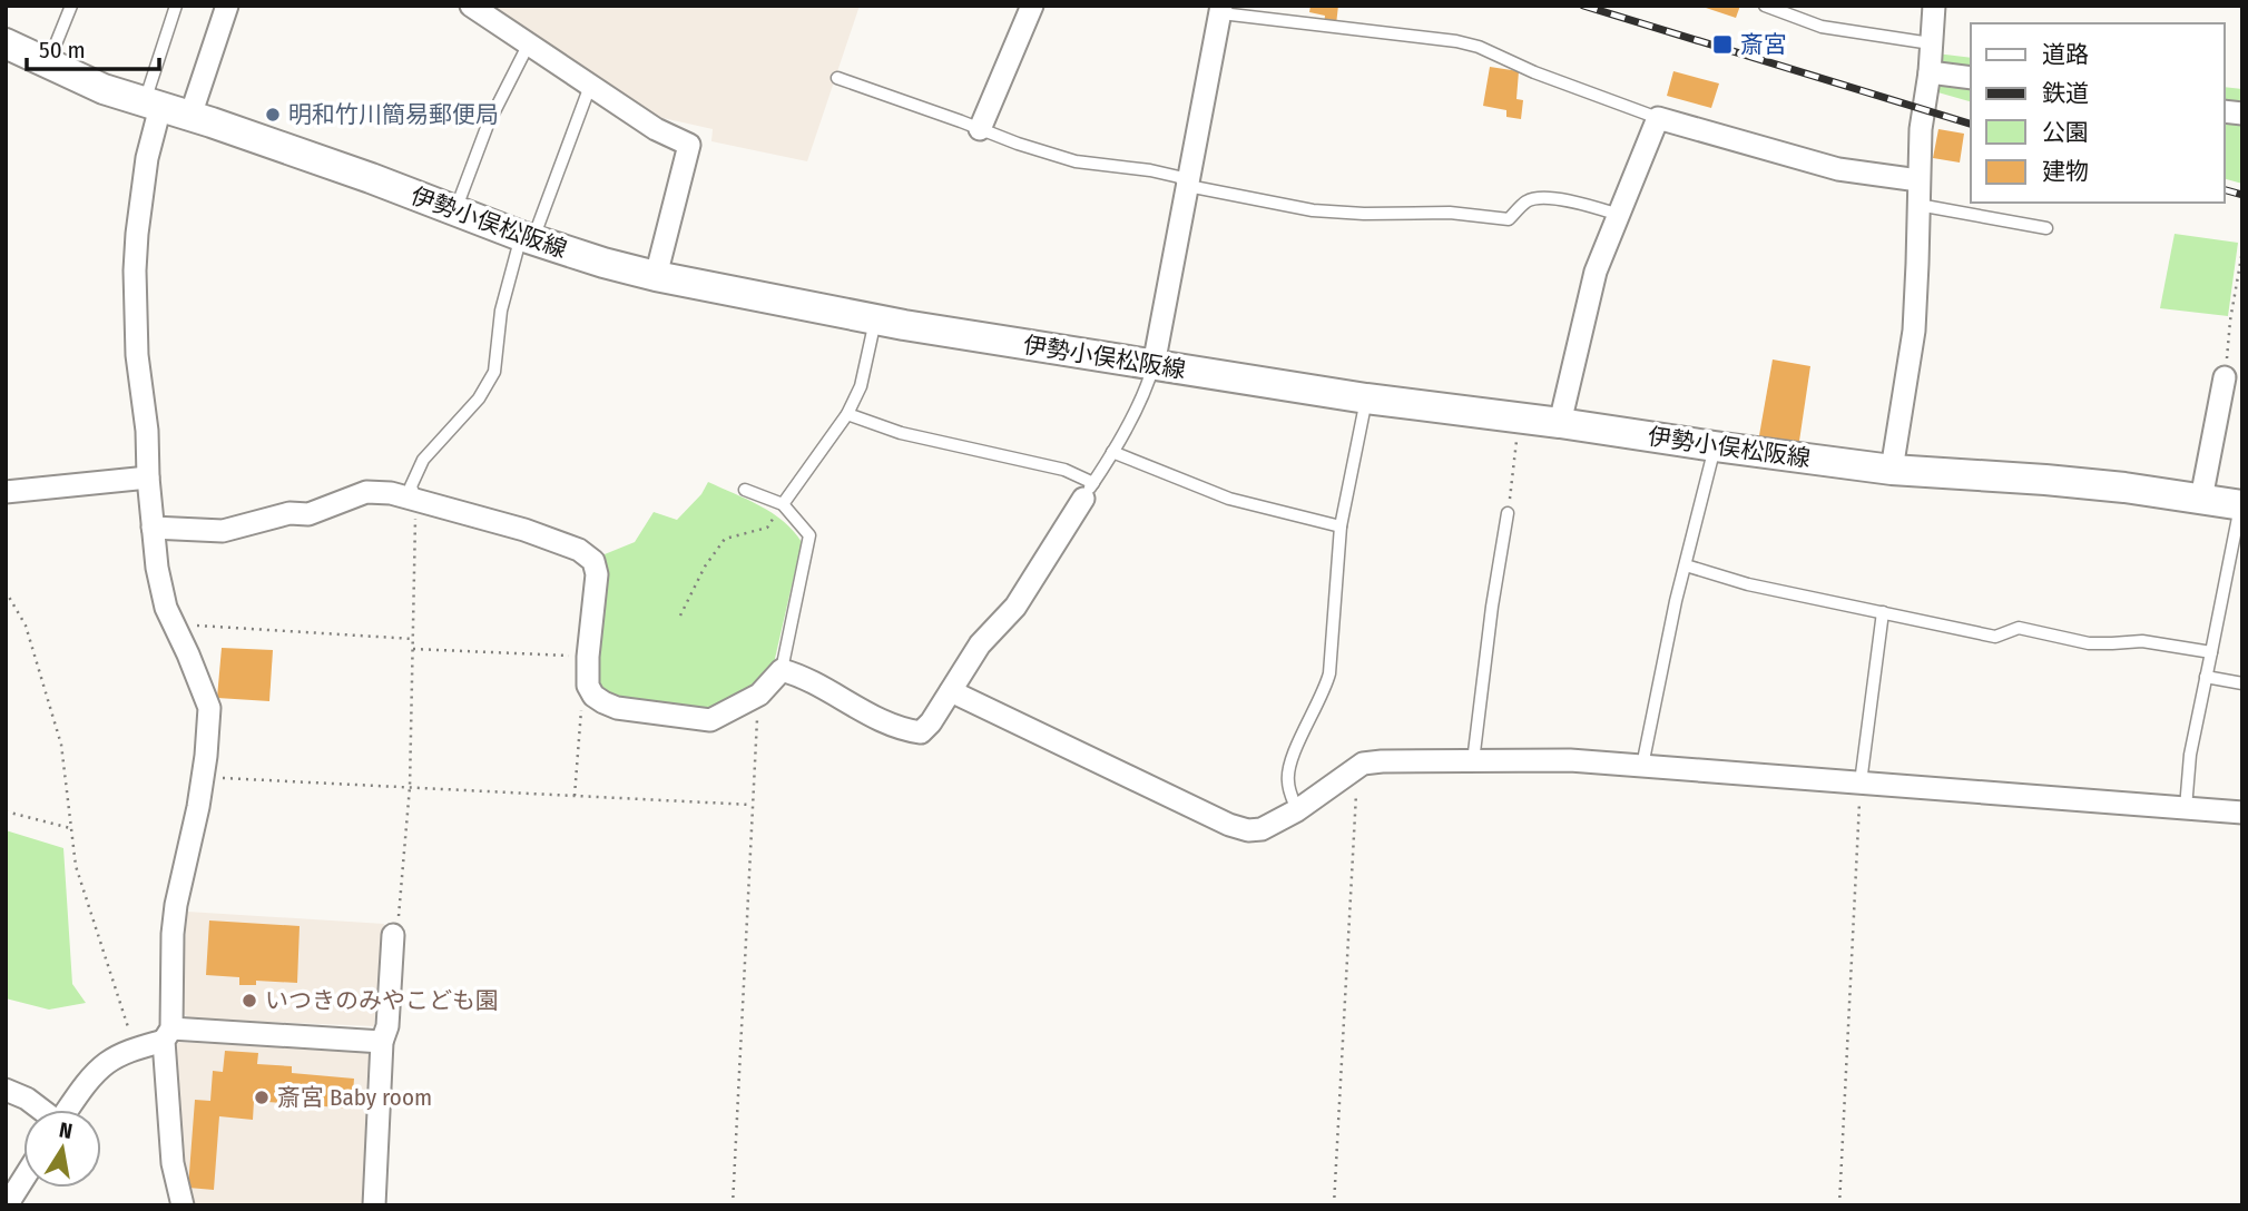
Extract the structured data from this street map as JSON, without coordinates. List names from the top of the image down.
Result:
{
  "streets": {
    "main road": ["伊勢小俣松阪線"]
  },
  "places": {
    "transit": ["斎宮"],
    "other": ["明和竹川簡易郵便局", "いつきのみやこども園", "斎宮 Baby room"]
  },
  "legend": [
    "道路",
    "鉄道",
    "公園",
    "建物"
  ],
  "scale_bar": "50 m",
  "north": "top"
}
